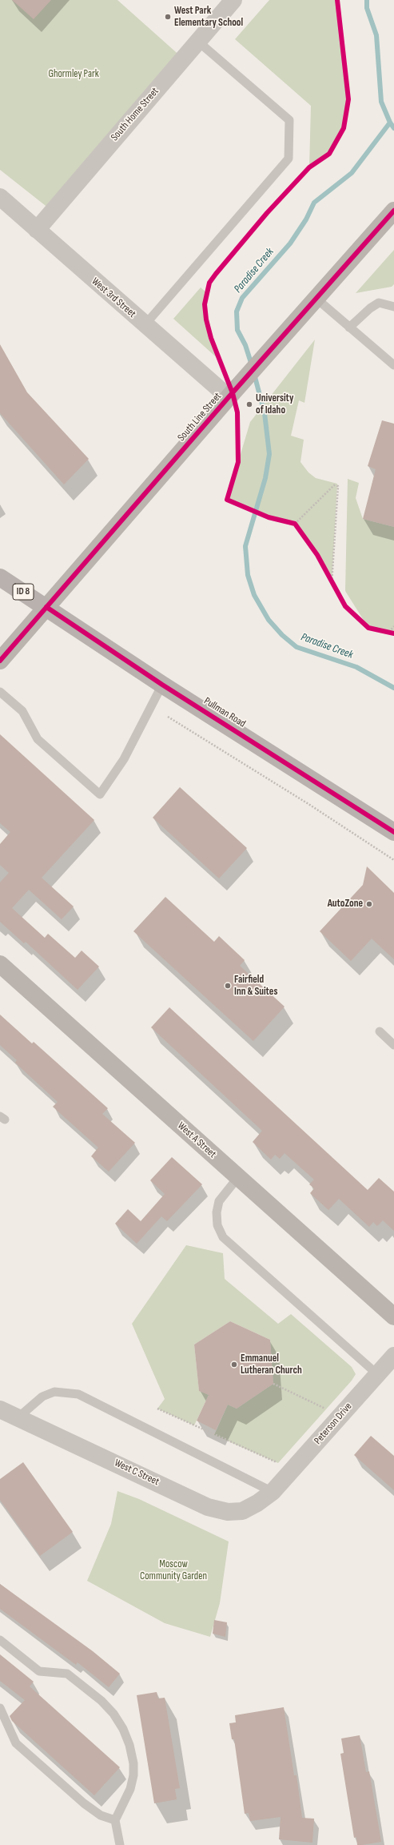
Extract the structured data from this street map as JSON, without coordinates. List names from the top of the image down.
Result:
{
  "streets": {
    "main road": ["ID 8", "Pullman Road"],
    "street": [
      "South Home Street",
      "West 3rd Street",
      "South Line Street",
      "West A Street",
      "Peterson Drive",
      "West C Street"
    ]
  },
  "crossings": [
    ["South Home Street", "West 3rd Street"],
    ["West 3rd Street", "South Line Street"],
    ["South Line Street", "Pullman Road"],
    ["Peterson Drive", "West C Street"]
  ],
  "water": ["Paradise Creek"],
  "parks": ["Ghormley Park", "Moscow Community Garden"],
  "places": [
    "West Park Elementary School",
    "University of Idaho",
    "AutoZone",
    "Fairfield Inn & Suites",
    "Emmanuel Lutheran Church"
  ]
}
